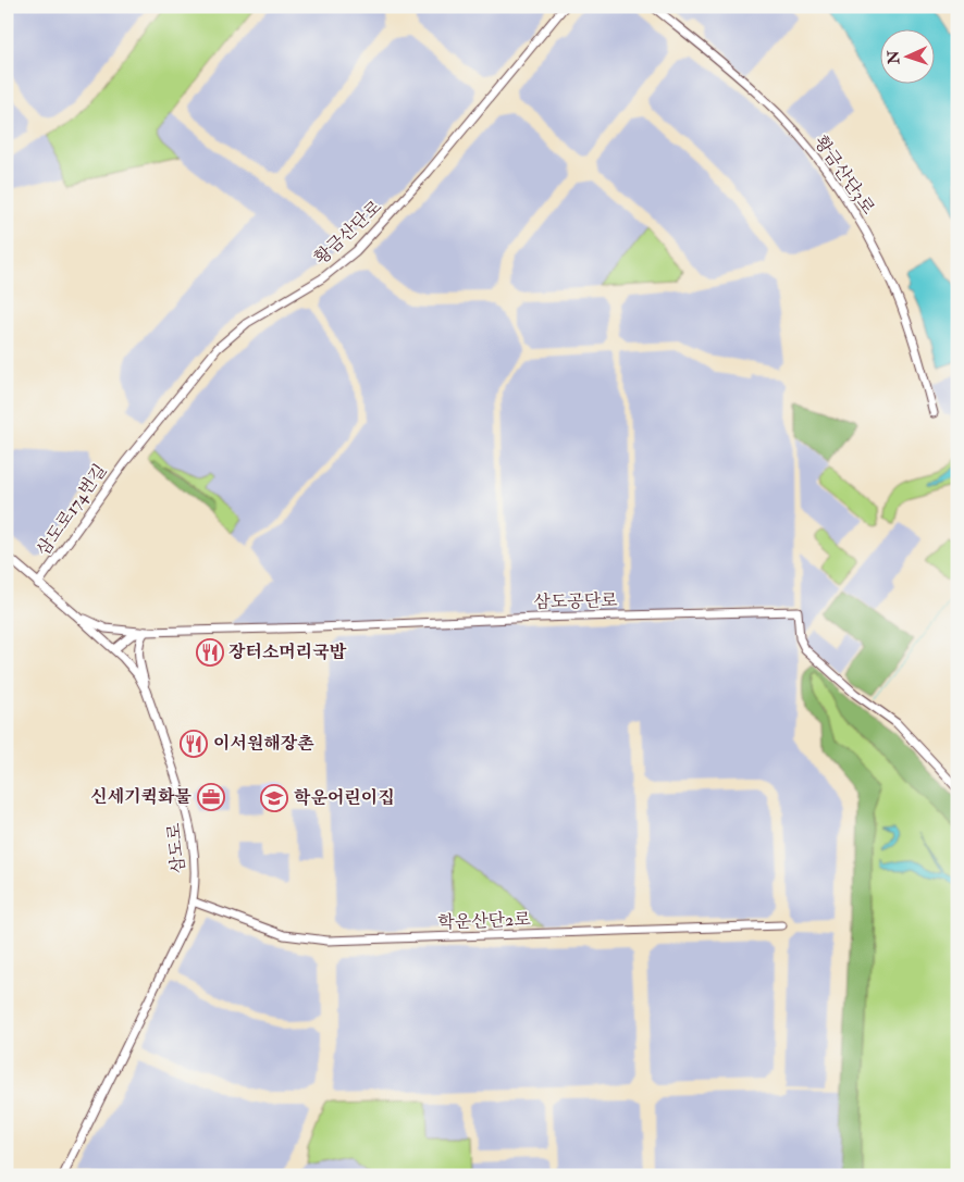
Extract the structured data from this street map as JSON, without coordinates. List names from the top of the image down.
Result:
{
  "streets": {
    "street": [
      "황금산단3로",
      "황금산단로",
      "삼도로174번길",
      "삼도공단로",
      "삼도로",
      "학운산단2로"
    ]
  },
  "crossings": [
    ["황금산단로", "삼도로174번길"],
    ["삼도로174번길", "삼도로"],
    ["삼도공단로", "삼도로"],
    ["삼도로", "학운산단2로"]
  ],
  "places": {
    "restaurant": ["장터소머리국밥", "이서원해장촌"],
    "office": ["신세기퀵화물"],
    "school or university": ["학운어린이집"]
  },
  "north": "left"
}
